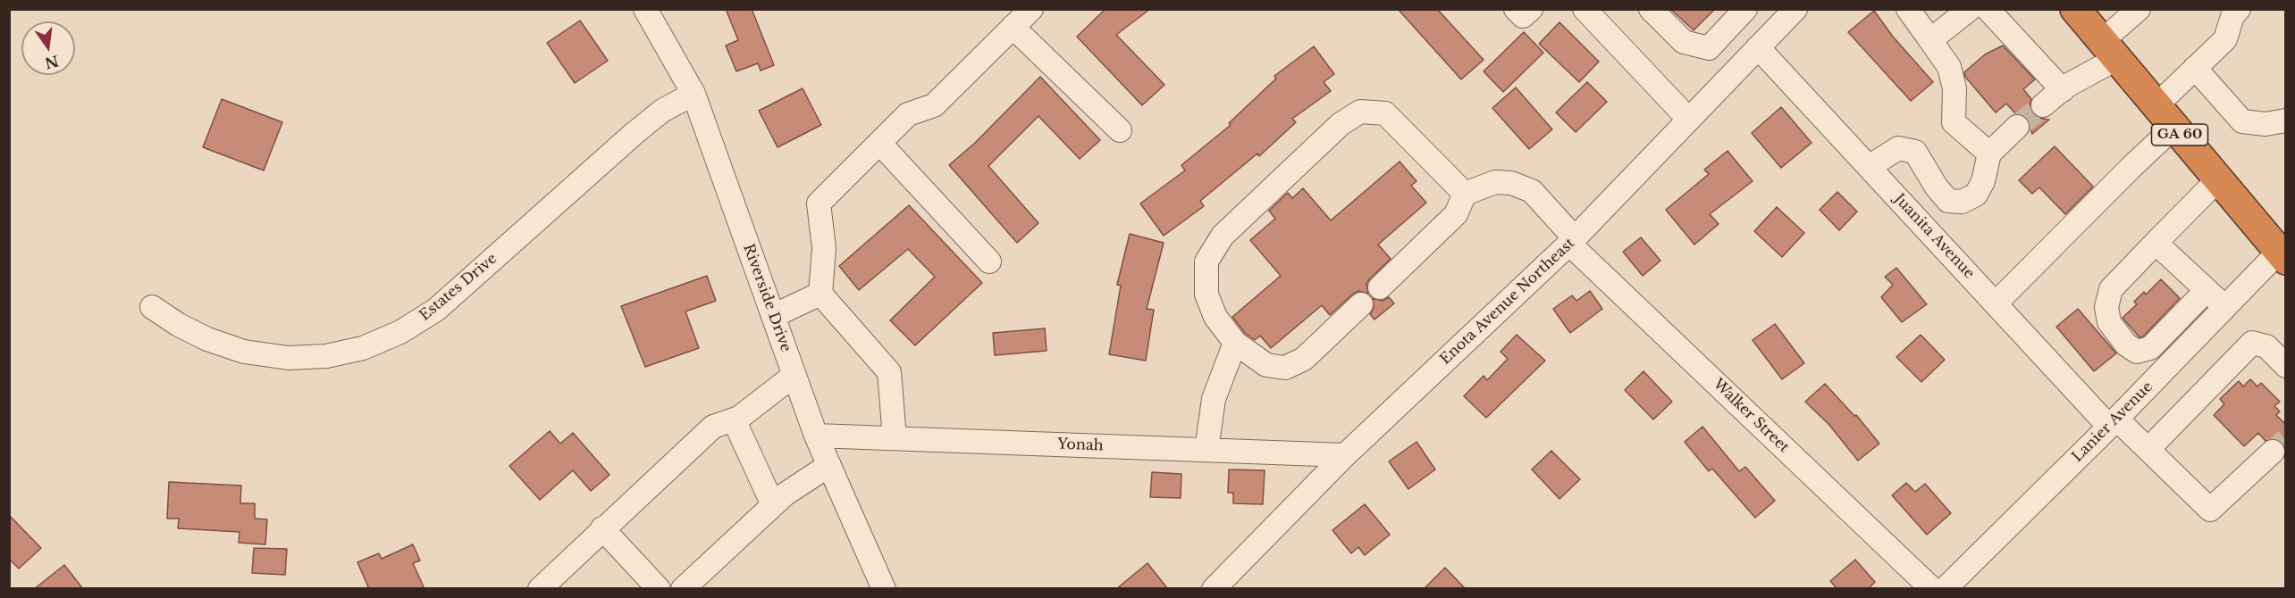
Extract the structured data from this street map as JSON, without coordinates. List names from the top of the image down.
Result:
{
  "streets": {
    "highway": ["GA 60"],
    "street": [
      "Juanita Avenue",
      "Estates Drive",
      "Riverside Drive",
      "Enota Avenue Northeast",
      "Walker Street",
      "Lanier Avenue",
      "Yonah"
    ]
  },
  "crossings": [
    ["GA 60", "Lanier Avenue"],
    ["Juanita Avenue", "Enota Avenue Northeast"],
    ["Juanita Avenue", "Lanier Avenue"],
    ["Estates Drive", "Riverside Drive"],
    ["Riverside Drive", "Yonah"],
    ["Enota Avenue Northeast", "Walker Street"],
    ["Enota Avenue Northeast", "Yonah"]
  ],
  "north": "bottom"
}
